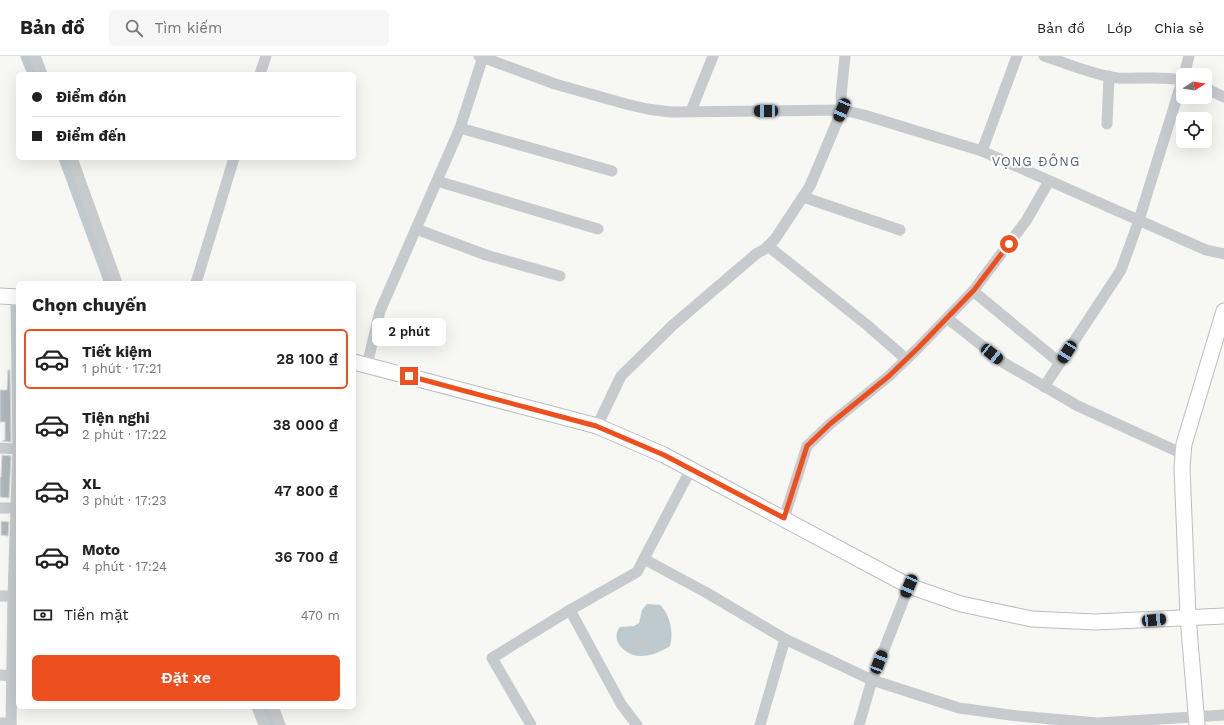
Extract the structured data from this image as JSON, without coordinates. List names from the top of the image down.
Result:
{
  "districts": ["VỌNG ĐÔNG"],
  "north": "right",
  "page": {
    "header": "Bản đồ",
    "search": "Tìm kiếm",
    "nav": ["Bản đồ", "Lớp", "Chia sẻ"],
    "banner": ["Điểm đón", "Điểm đến"],
    "heading": "Chọn chuyến",
    "bubble": "2 phút",
    "list": [
      {
        "name": "Tiết kiệm",
        "note": "1 phút · 17:21",
        "value": "28 100 ₫"
      },
      {
        "name": "Tiện nghi",
        "note": "2 phút · 17:22",
        "value": "38 000 ₫"
      },
      {
        "name": "XL",
        "note": "3 phút · 17:23",
        "value": "47 800 ₫"
      },
      {
        "name": "Moto",
        "note": "4 phút · 17:24",
        "value": "36 700 ₫"
      }
    ],
    "pay": ["Tiền mặt", "470 m"],
    "buttons": "Đặt xe"
  }
}
